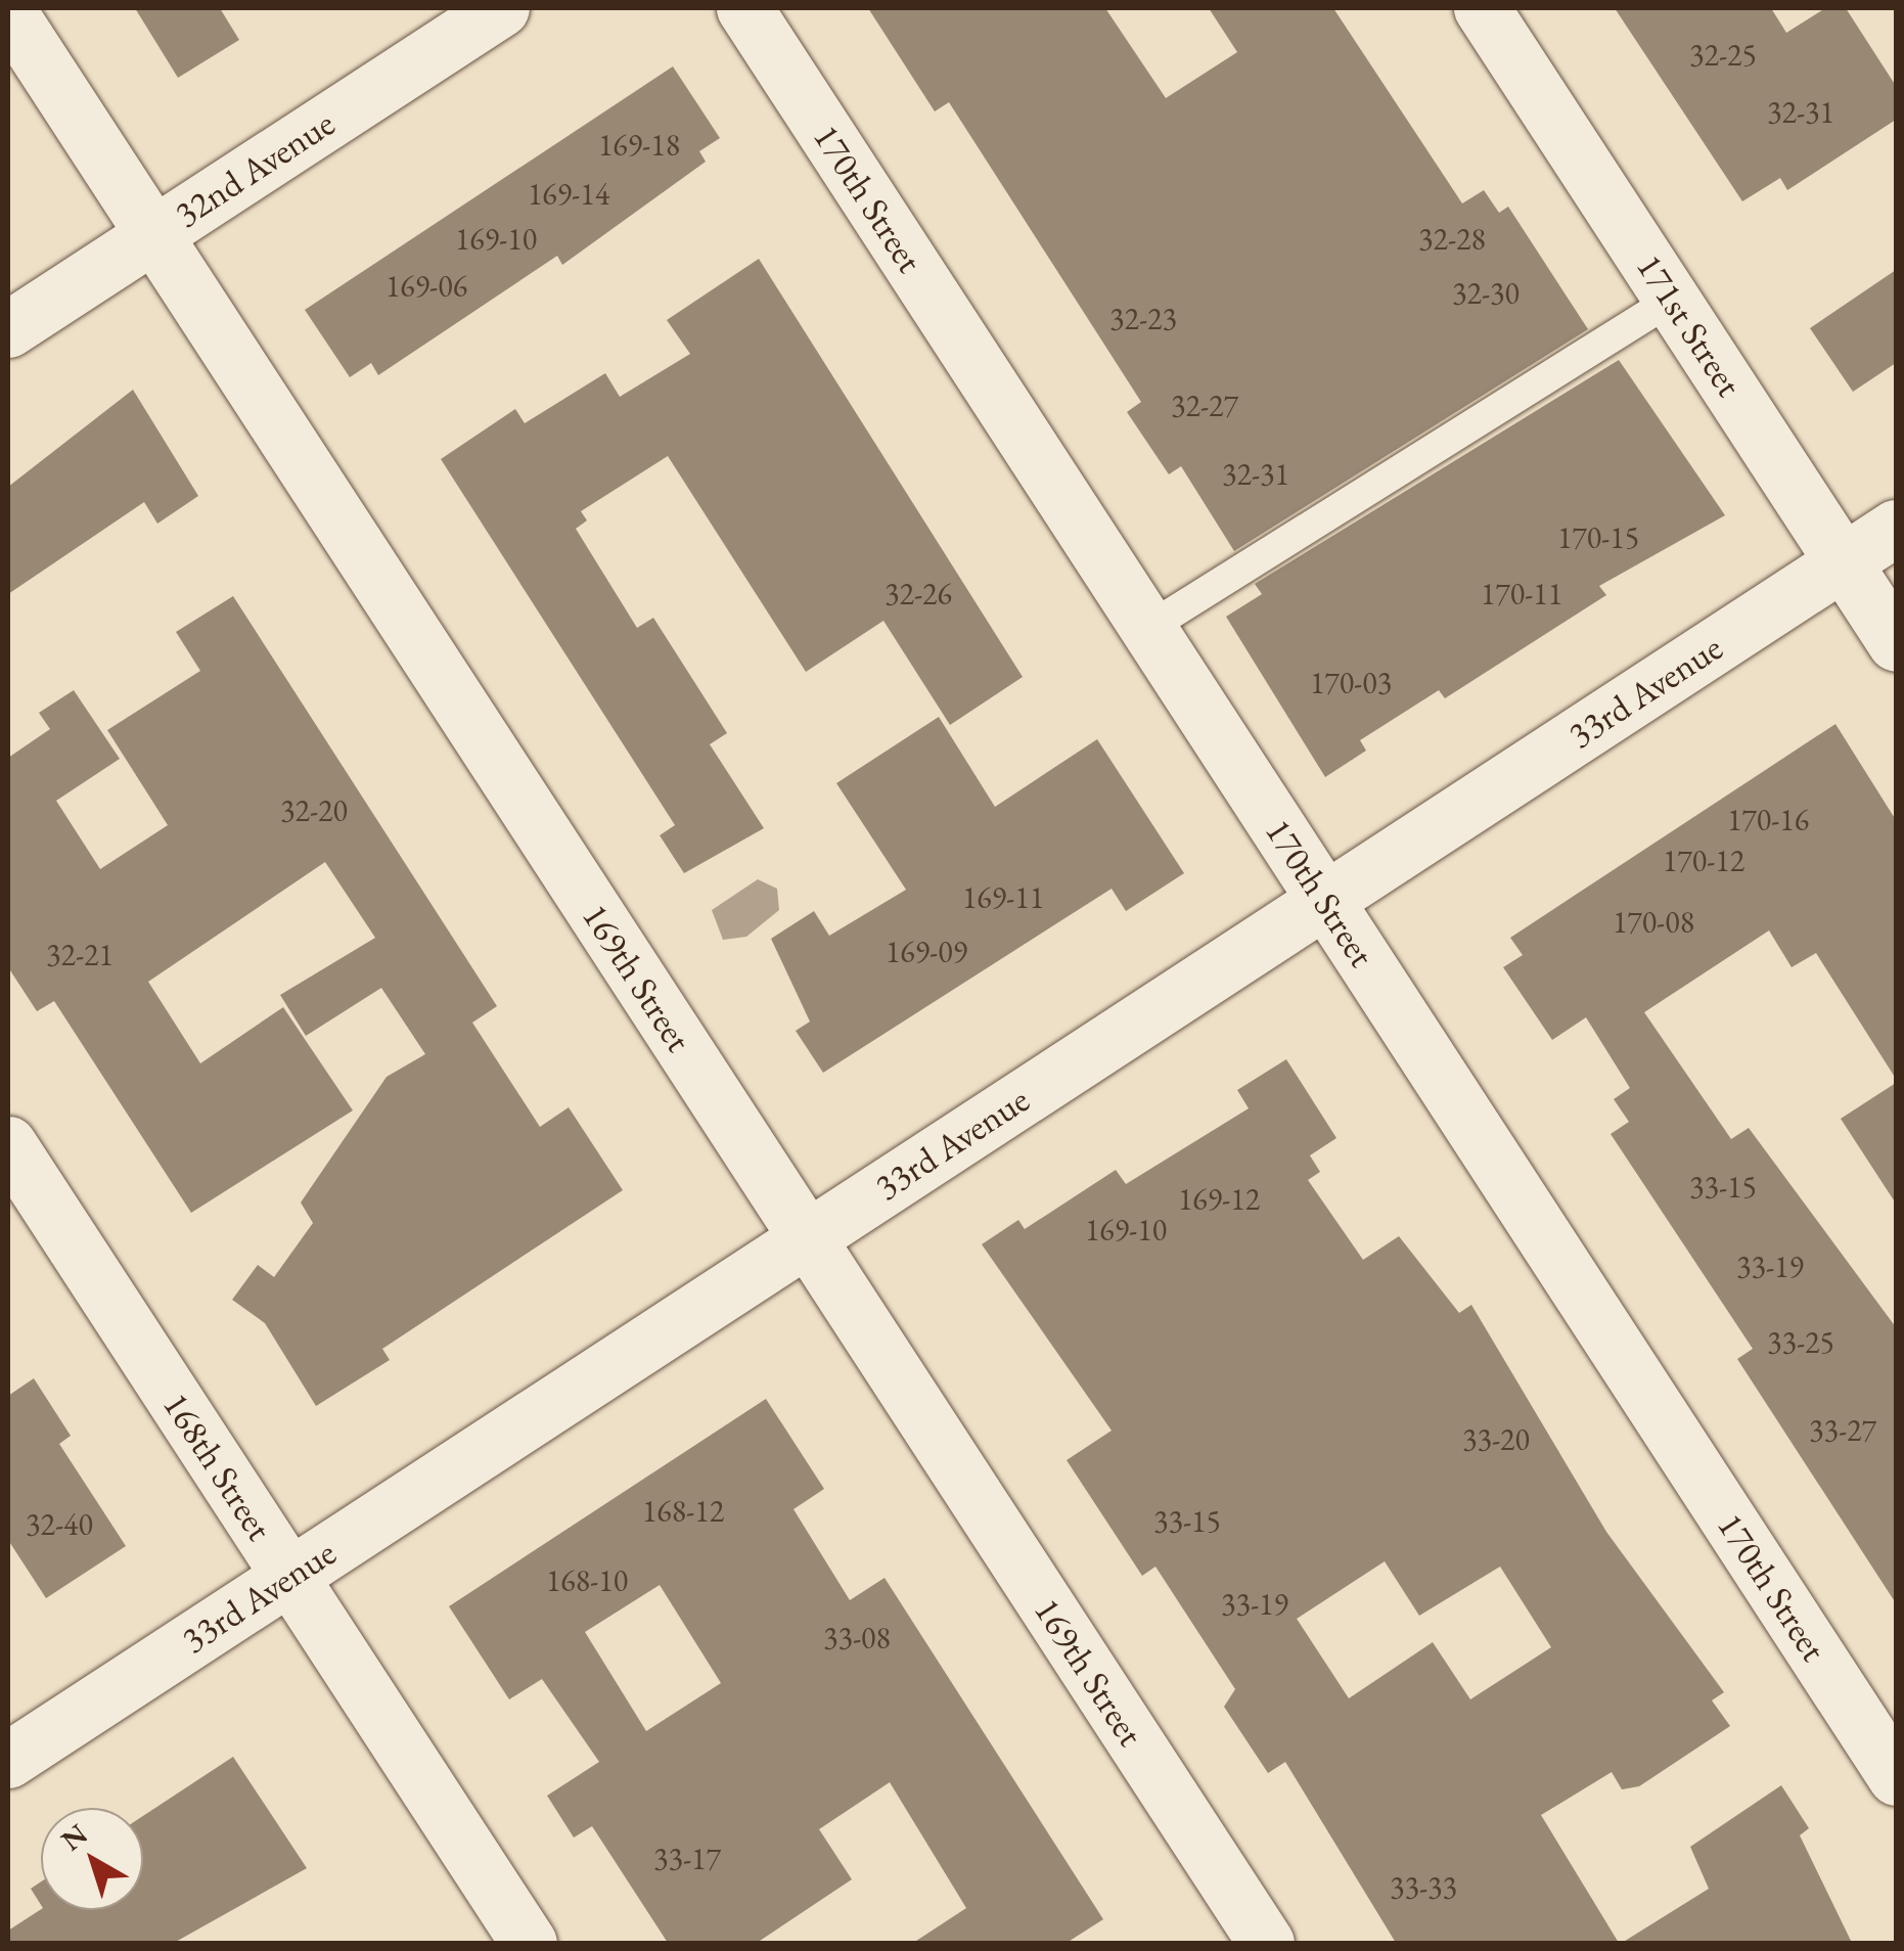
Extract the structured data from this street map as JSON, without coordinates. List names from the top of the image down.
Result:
{
  "streets": {
    "street": [
      "32nd Avenue",
      "170th Street",
      "171st Street",
      "33rd Avenue",
      "169th Street",
      "168th Street"
    ]
  },
  "crossings": [
    ["32nd Avenue", "169th Street"],
    ["170th Street", "33rd Avenue"],
    ["171st Street", "33rd Avenue"],
    ["33rd Avenue", "169th Street"],
    ["33rd Avenue", "168th Street"]
  ],
  "house_numbers": [
    "32-25",
    "32-31",
    "169-18",
    "169-14",
    "169-10",
    "32-28",
    "169-06",
    "32-30",
    "32-23",
    "32-27",
    "32-31",
    "170-15",
    "32-26",
    "170-11",
    "170-03",
    "32-20",
    "170-16",
    "170-12",
    "169-11",
    "170-08",
    "169-09",
    "32-21",
    "33-15",
    "169-12",
    "169-10",
    "33-19",
    "33-25",
    "33-27",
    "33-20",
    "168-12",
    "33-15",
    "32-40",
    "168-10",
    "33-19",
    "33-08",
    "33-17",
    "33-33"
  ],
  "north": "top left"
}
